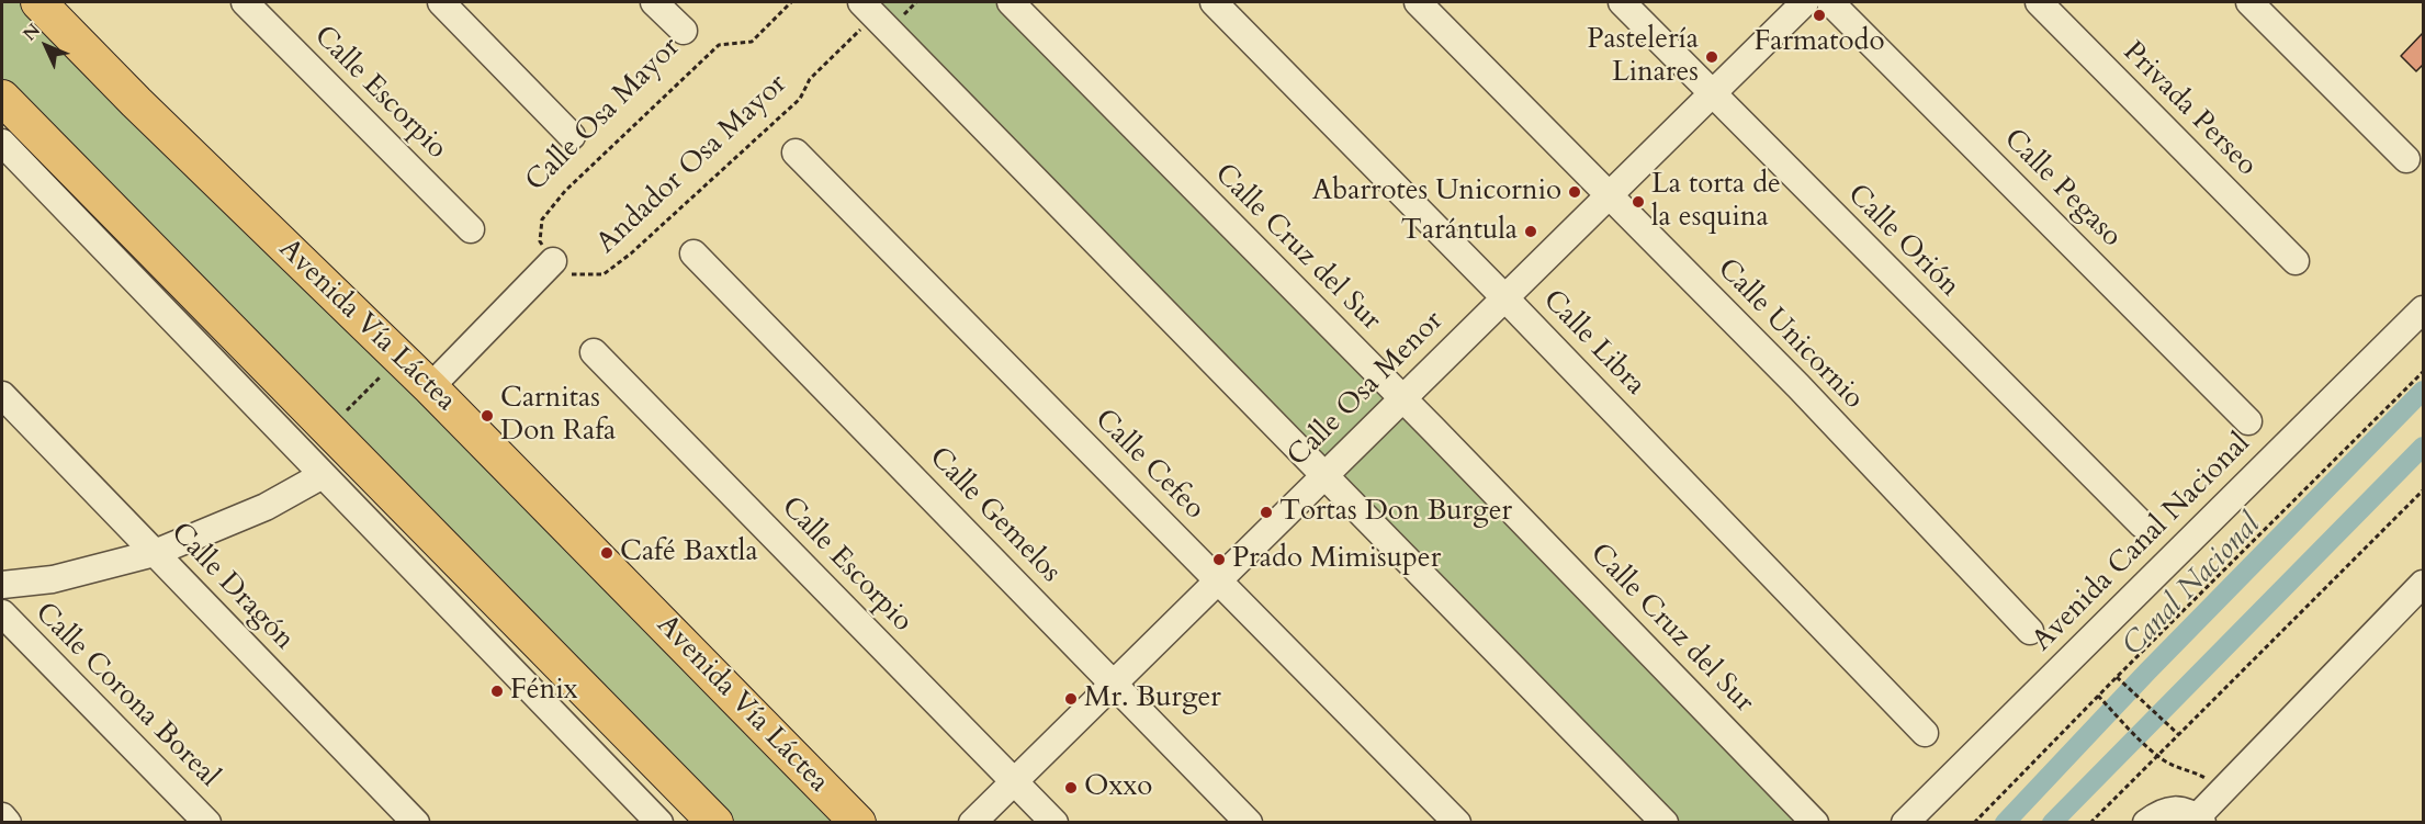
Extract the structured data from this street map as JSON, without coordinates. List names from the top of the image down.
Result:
{
  "streets": {
    "main road": ["Avenida Vía Láctea"],
    "street": [
      "Calle Escorpio",
      "Privada Perseo",
      "Calle Pegaso",
      "Calle Orión",
      "Calle Cruz del Sur",
      "Calle Unicornio",
      "Calle Libra",
      "Calle Osa Menor",
      "Calle Cefeo",
      "Calle Gemelos",
      "Avenida Canal Nacional",
      "Calle Dragón",
      "Calle Corona Boreal"
    ],
    "path": ["Calle Osa Mayor", "Andador Osa Mayor"]
  },
  "crossings": [
    ["Calle Escorpio", "Calle Osa Menor"],
    ["Calle Osa Mayor", "Andador Osa Mayor"],
    ["Calle Orión", "Calle Osa Menor"],
    ["Calle Cruz del Sur", "Calle Osa Menor"],
    ["Calle Unicornio", "Calle Osa Menor"],
    ["Calle Libra", "Calle Osa Menor"],
    ["Calle Osa Menor", "Calle Cefeo"],
    ["Calle Osa Menor", "Calle Gemelos"]
  ],
  "water": ["Canal Nacional"],
  "places": [
    "Farmatodo",
    "Pastelería Linares",
    "Abarrotes Unicornio",
    "La torta de la esquina",
    "Tarántula",
    "Carnitas Don Rafa",
    "Tortas Don Burger",
    "Café Baxtla",
    "Prado Mimisuper",
    "Fénix",
    "Mr. Burger",
    "Oxxo"
  ],
  "north": "top left"
}
